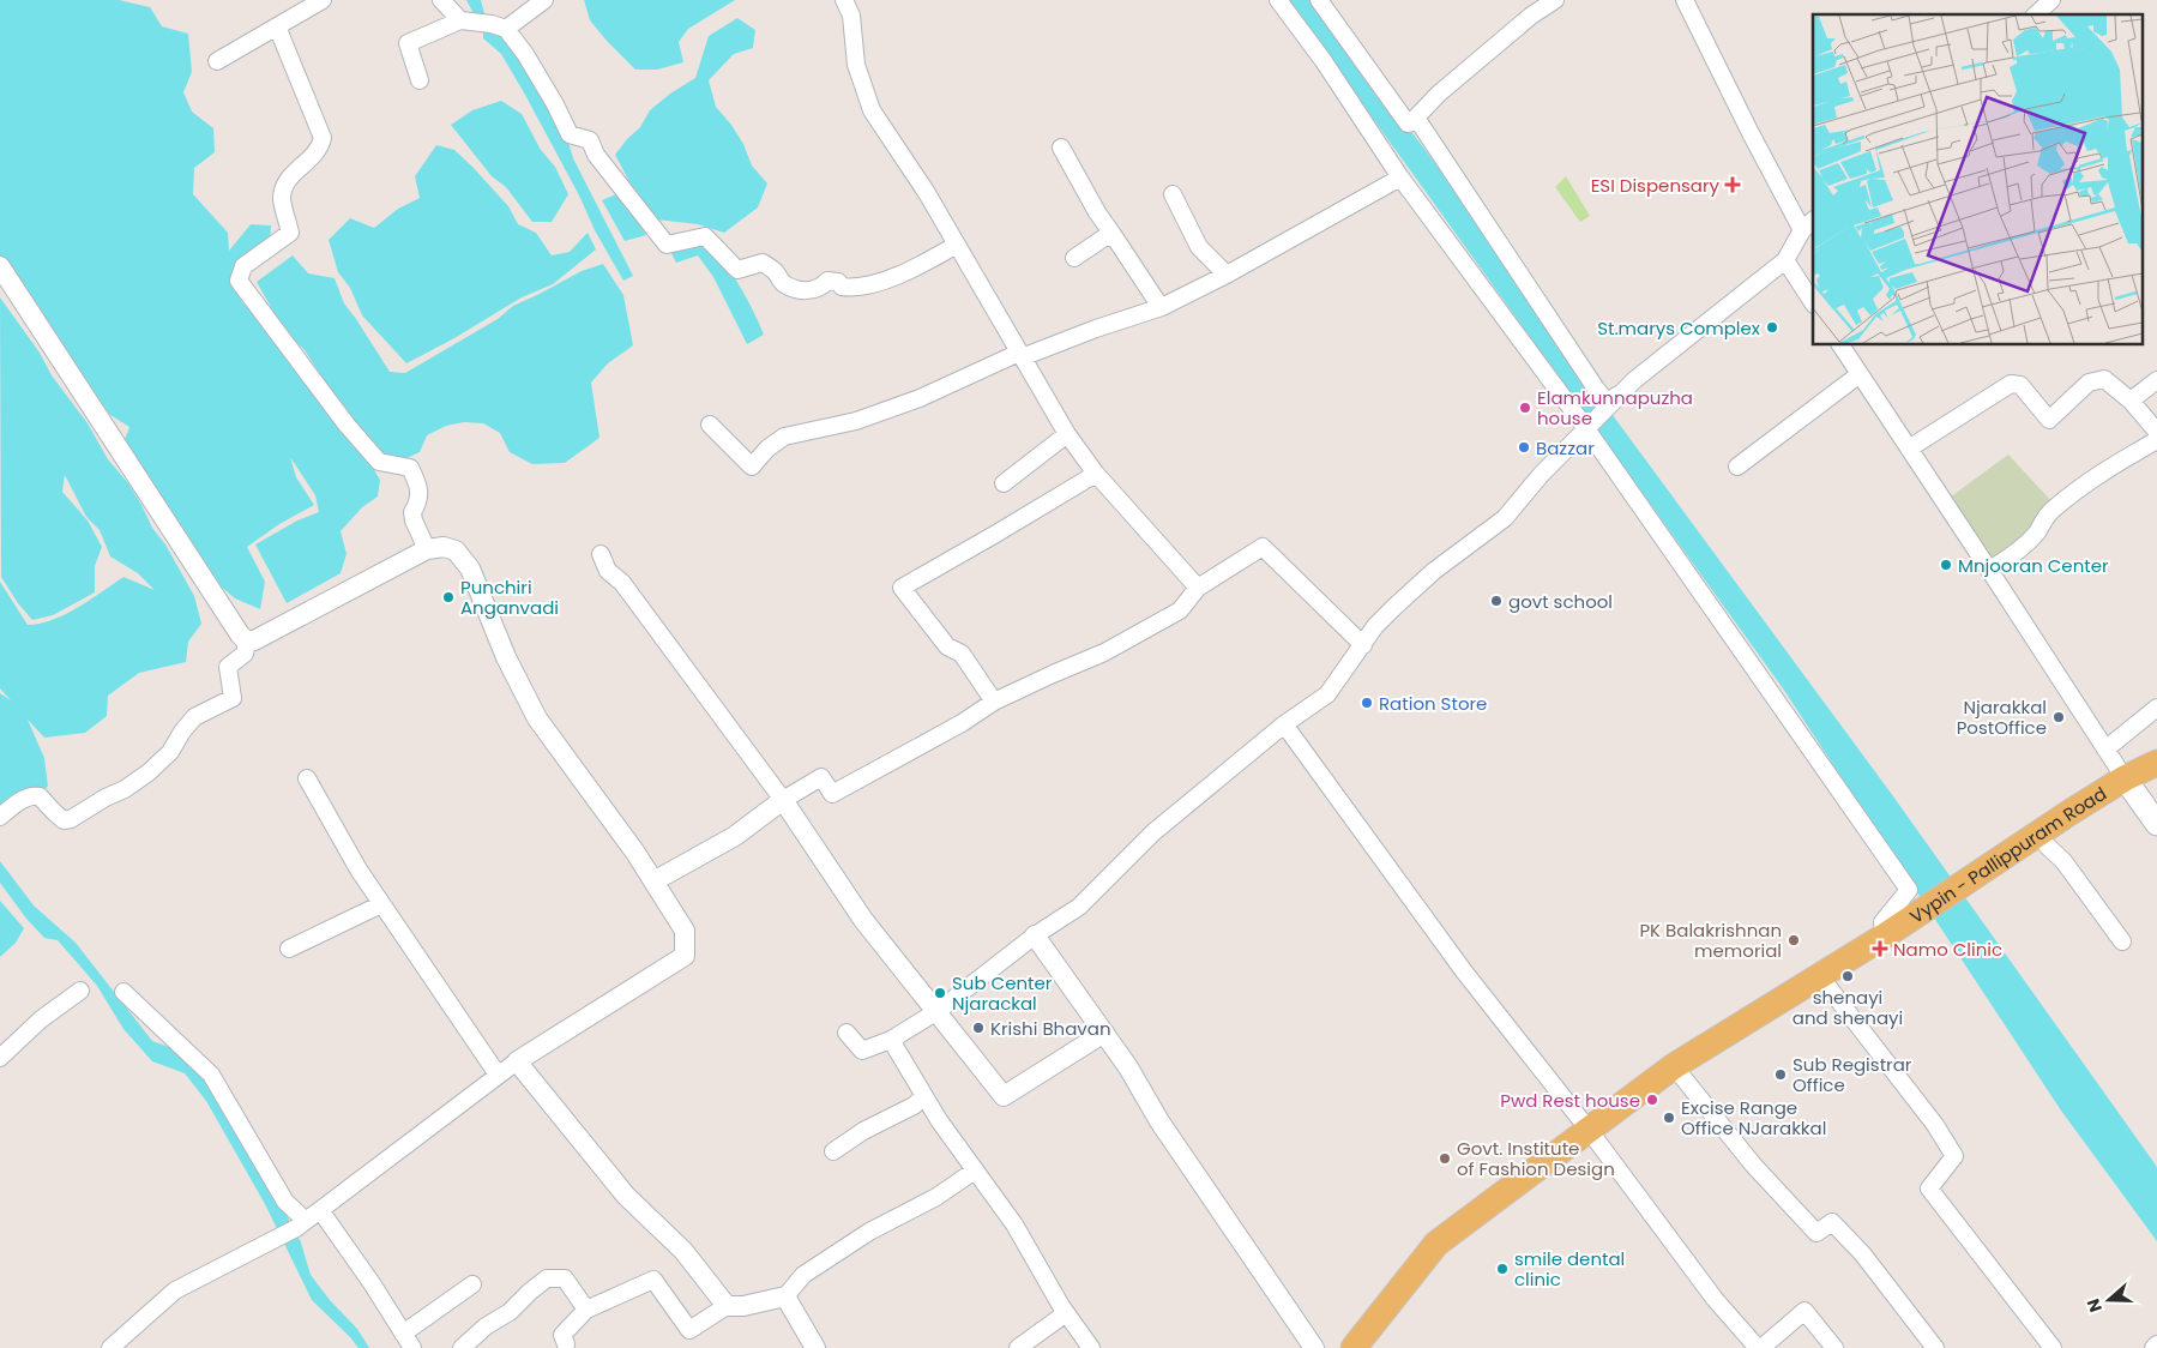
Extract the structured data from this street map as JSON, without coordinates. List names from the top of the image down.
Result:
{
  "streets": {
    "main road": ["Vypin - Pallippuram Road"]
  },
  "places": {
    "health": ["ESI Dispensary", "Namo Clinic"],
    "other": [
      "St.marys Complex",
      "Elamkunnapuzha house",
      "Bazzar",
      "Mnjooran Center",
      "Punchiri Anganvadi",
      "govt school",
      "Ration Store",
      "Njarakkal PostOffice",
      "PK Balakrishnan memorial",
      "shenayi and shenayi",
      "Sub Center Njarackal",
      "Krishi Bhavan",
      "Sub Registrar Office",
      "Pwd Rest house",
      "Excise Range Office NJarakkal",
      "Govt. Institute of Fashion Design",
      "smile dental clinic"
    ]
  },
  "north": "left"
}
